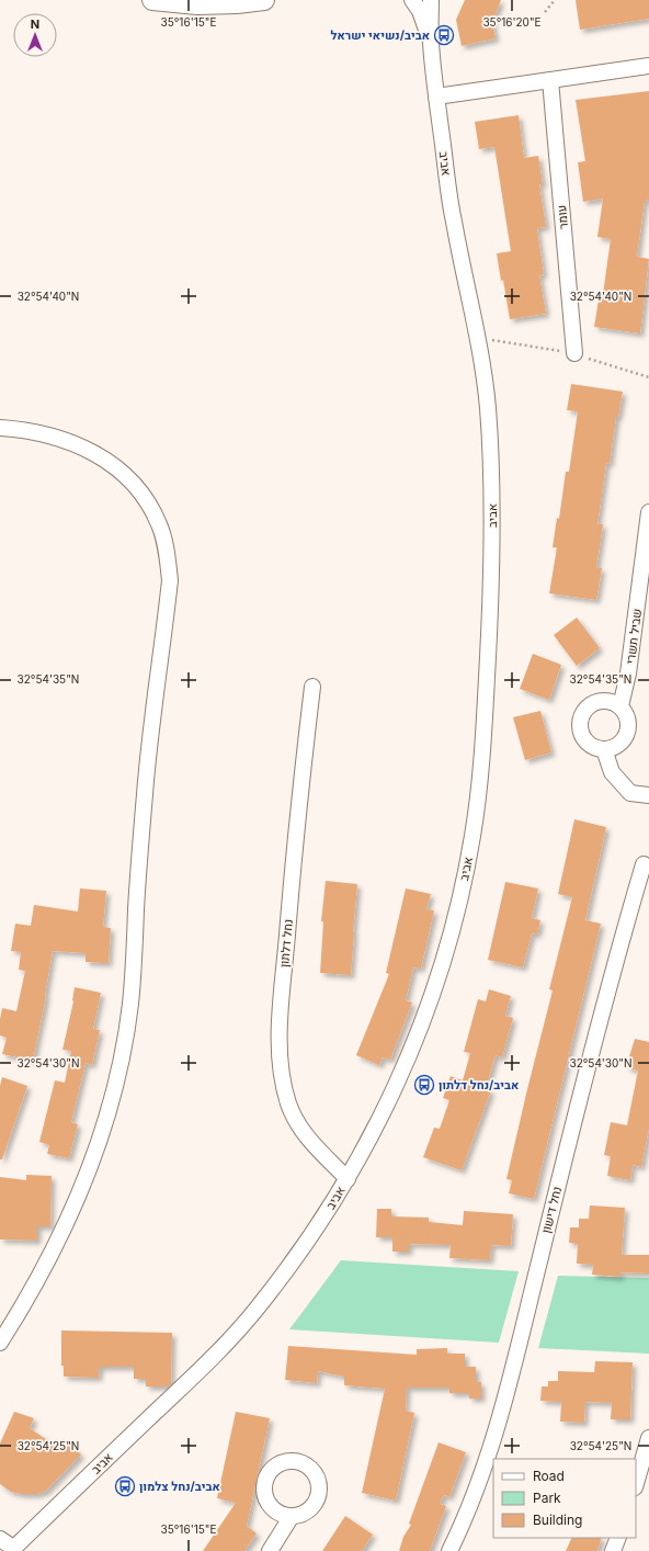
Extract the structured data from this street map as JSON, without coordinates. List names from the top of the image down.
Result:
{
  "streets": {
    "street": [
      "אביב",
      "עומר",
      "שביל תשרי",
      "נחל דלתון",
      "נחל דישון"
    ]
  },
  "crossings": [
    ["אביב", "נחל דלתון"]
  ],
  "places": {
    "bus stop": ["אביב/נשיאי ישראל", "אביב/נחל דלתון", "אביב/נחל צלמון"]
  },
  "legend": ["Road", "Park", "Building"],
  "north": "top",
  "coordinates": [
    "35°16'15\"E",
    "35°16'20\"E",
    "32°54'40\"N",
    "32°54'35\"N",
    "32°54'30\"N",
    "32°54'25\"N"
  ]
}
